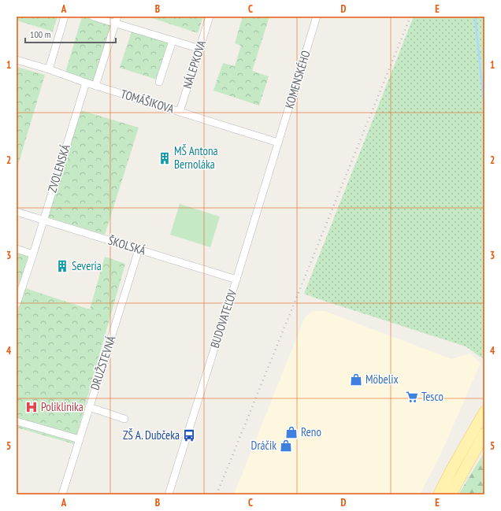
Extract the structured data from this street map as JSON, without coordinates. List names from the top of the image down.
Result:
{
  "streets": {
    "street": [
      "NÁLEPKOVA",
      "KOMENSKÉHO",
      "TOMÁŠIKOVA",
      "ZVOLENSKÁ",
      "ŠKOLSKÁ",
      "BUDOVATEĽOV",
      "DRUŽSTEVNÁ"
    ]
  },
  "crossings": [
    ["NÁLEPKOVA", "TOMÁŠIKOVA"],
    ["KOMENSKÉHO", "TOMÁŠIKOVA"],
    ["KOMENSKÉHO", "BUDOVATEĽOV"],
    ["TOMÁŠIKOVA", "ZVOLENSKÁ"],
    ["TOMÁŠIKOVA", "BUDOVATEĽOV"],
    ["ZVOLENSKÁ", "ŠKOLSKÁ"],
    ["ŠKOLSKÁ", "BUDOVATEĽOV"],
    ["ŠKOLSKÁ", "DRUŽSTEVNÁ"]
  ],
  "places": {
    "building": ["MŠ Antona Bernoláka", "Severia"],
    "shop": ["Möbelix", "Reno", "Dráčik"],
    "supermarket": ["Tesco"],
    "hospital": ["Poliklinika"],
    "bus stop": ["ZŠ A. Dubčeka"]
  },
  "scale_bar": "100 m",
  "grid": {
    "columns": [
      "A",
      "B",
      "C",
      "D",
      "E"
    ],
    "rows": [
      "1",
      "2",
      "3",
      "4",
      "5"
    ]
  }
}
